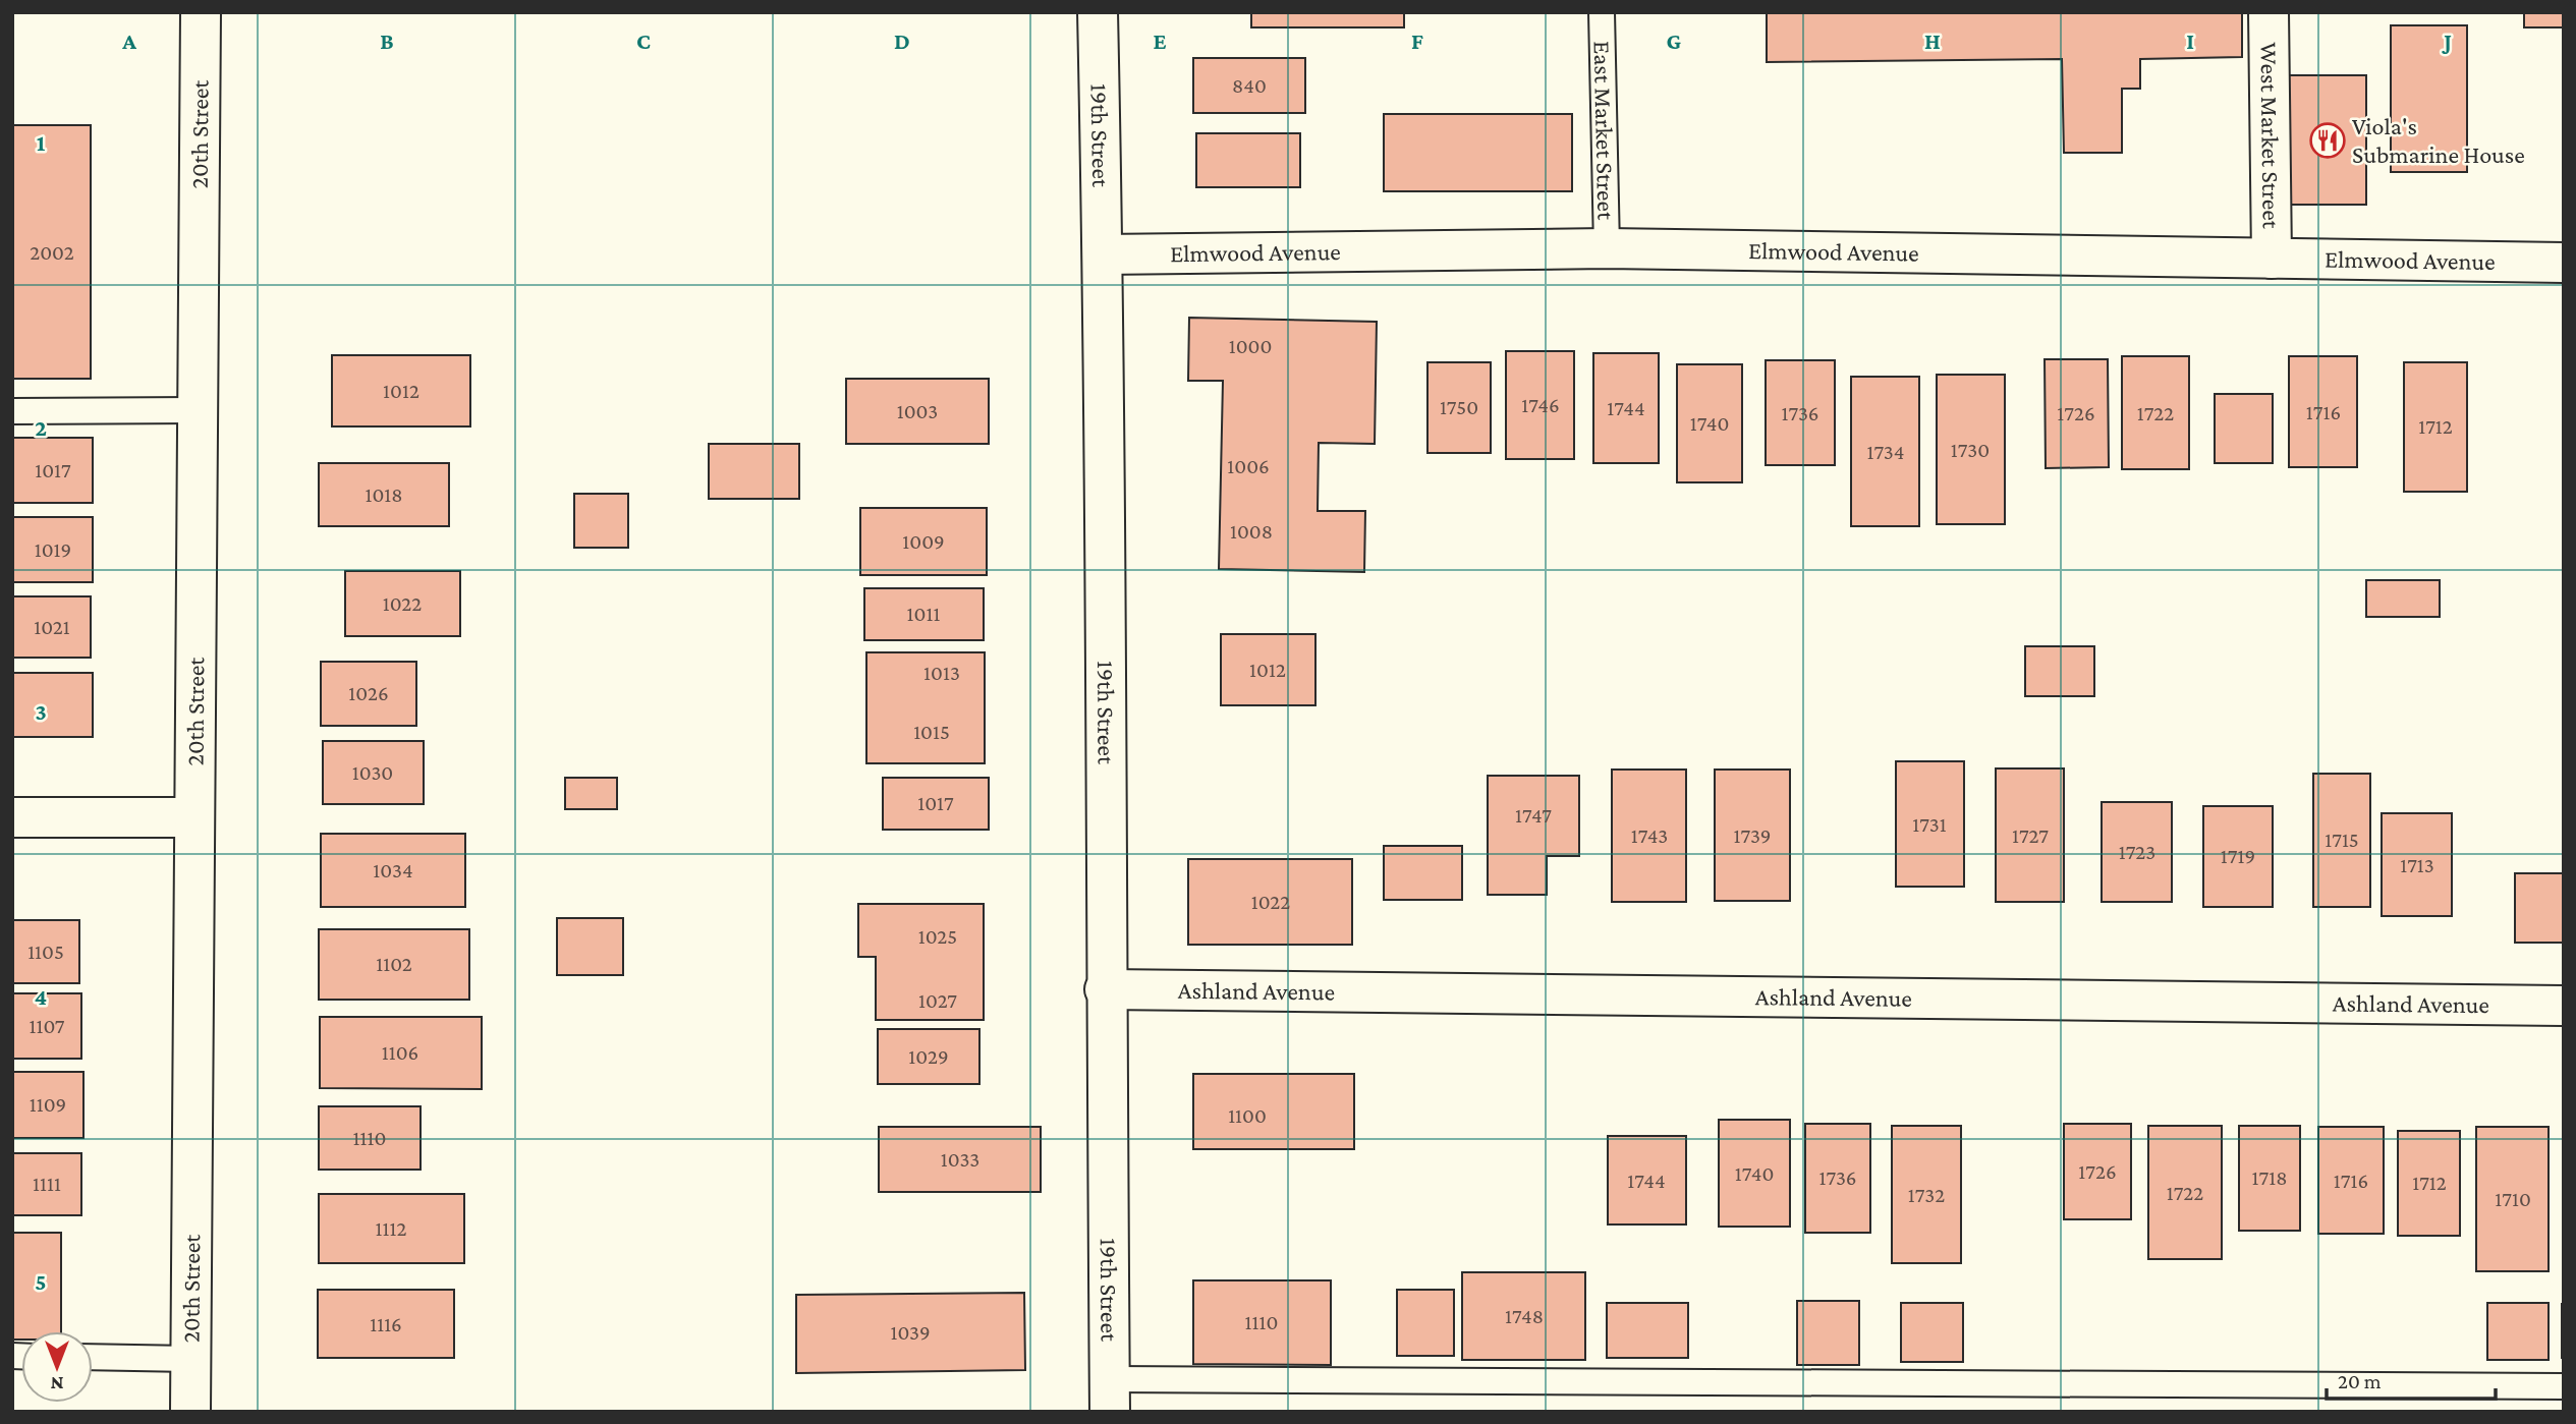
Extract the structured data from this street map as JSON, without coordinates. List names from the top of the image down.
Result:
{
  "streets": {
    "street": [
      "20th Street",
      "19th Street",
      "West Market Street",
      "Elmwood Avenue",
      "Ashland Avenue"
    ],
    "lane": ["East Market Street"]
  },
  "crossings": [
    ["East Market Street", "Elmwood Avenue"],
    ["19th Street", "Elmwood Avenue"],
    ["19th Street", "Ashland Avenue"],
    ["West Market Street", "Elmwood Avenue"]
  ],
  "places": {
    "restaurant": ["Viola's Submarine House"]
  },
  "house_numbers": [
    "840",
    "2002",
    "1000",
    "1012",
    "1746",
    "1750",
    "1744",
    "1003",
    "1716",
    "1736",
    "1726",
    "1722",
    "1740",
    "1712",
    "1730",
    "1734",
    "1006",
    "1017",
    "1018",
    "1008",
    "1009",
    "1019",
    "1022",
    "1011",
    "1021",
    "1012",
    "1013",
    "1026",
    "1015",
    "1030",
    "1017",
    "1747",
    "1731",
    "1743",
    "1739",
    "1727",
    "1715",
    "1723",
    "1719",
    "1713",
    "1034",
    "1022",
    "1025",
    "1105",
    "1102",
    "1027",
    "1107",
    "1106",
    "1029",
    "1109",
    "1100",
    "1110",
    "1033",
    "1726",
    "1740",
    "1736",
    "1718",
    "1744",
    "1716",
    "1712",
    "1111",
    "1722",
    "1732",
    "1710",
    "1112",
    "1748",
    "1110",
    "1116",
    "1039"
  ],
  "scale_bar": "20 m",
  "north": "bottom",
  "grid": {
    "columns": [
      "A",
      "B",
      "C",
      "D",
      "E",
      "F",
      "G",
      "H",
      "I",
      "J"
    ],
    "rows": [
      "1",
      "2",
      "3",
      "4",
      "5"
    ]
  }
}
